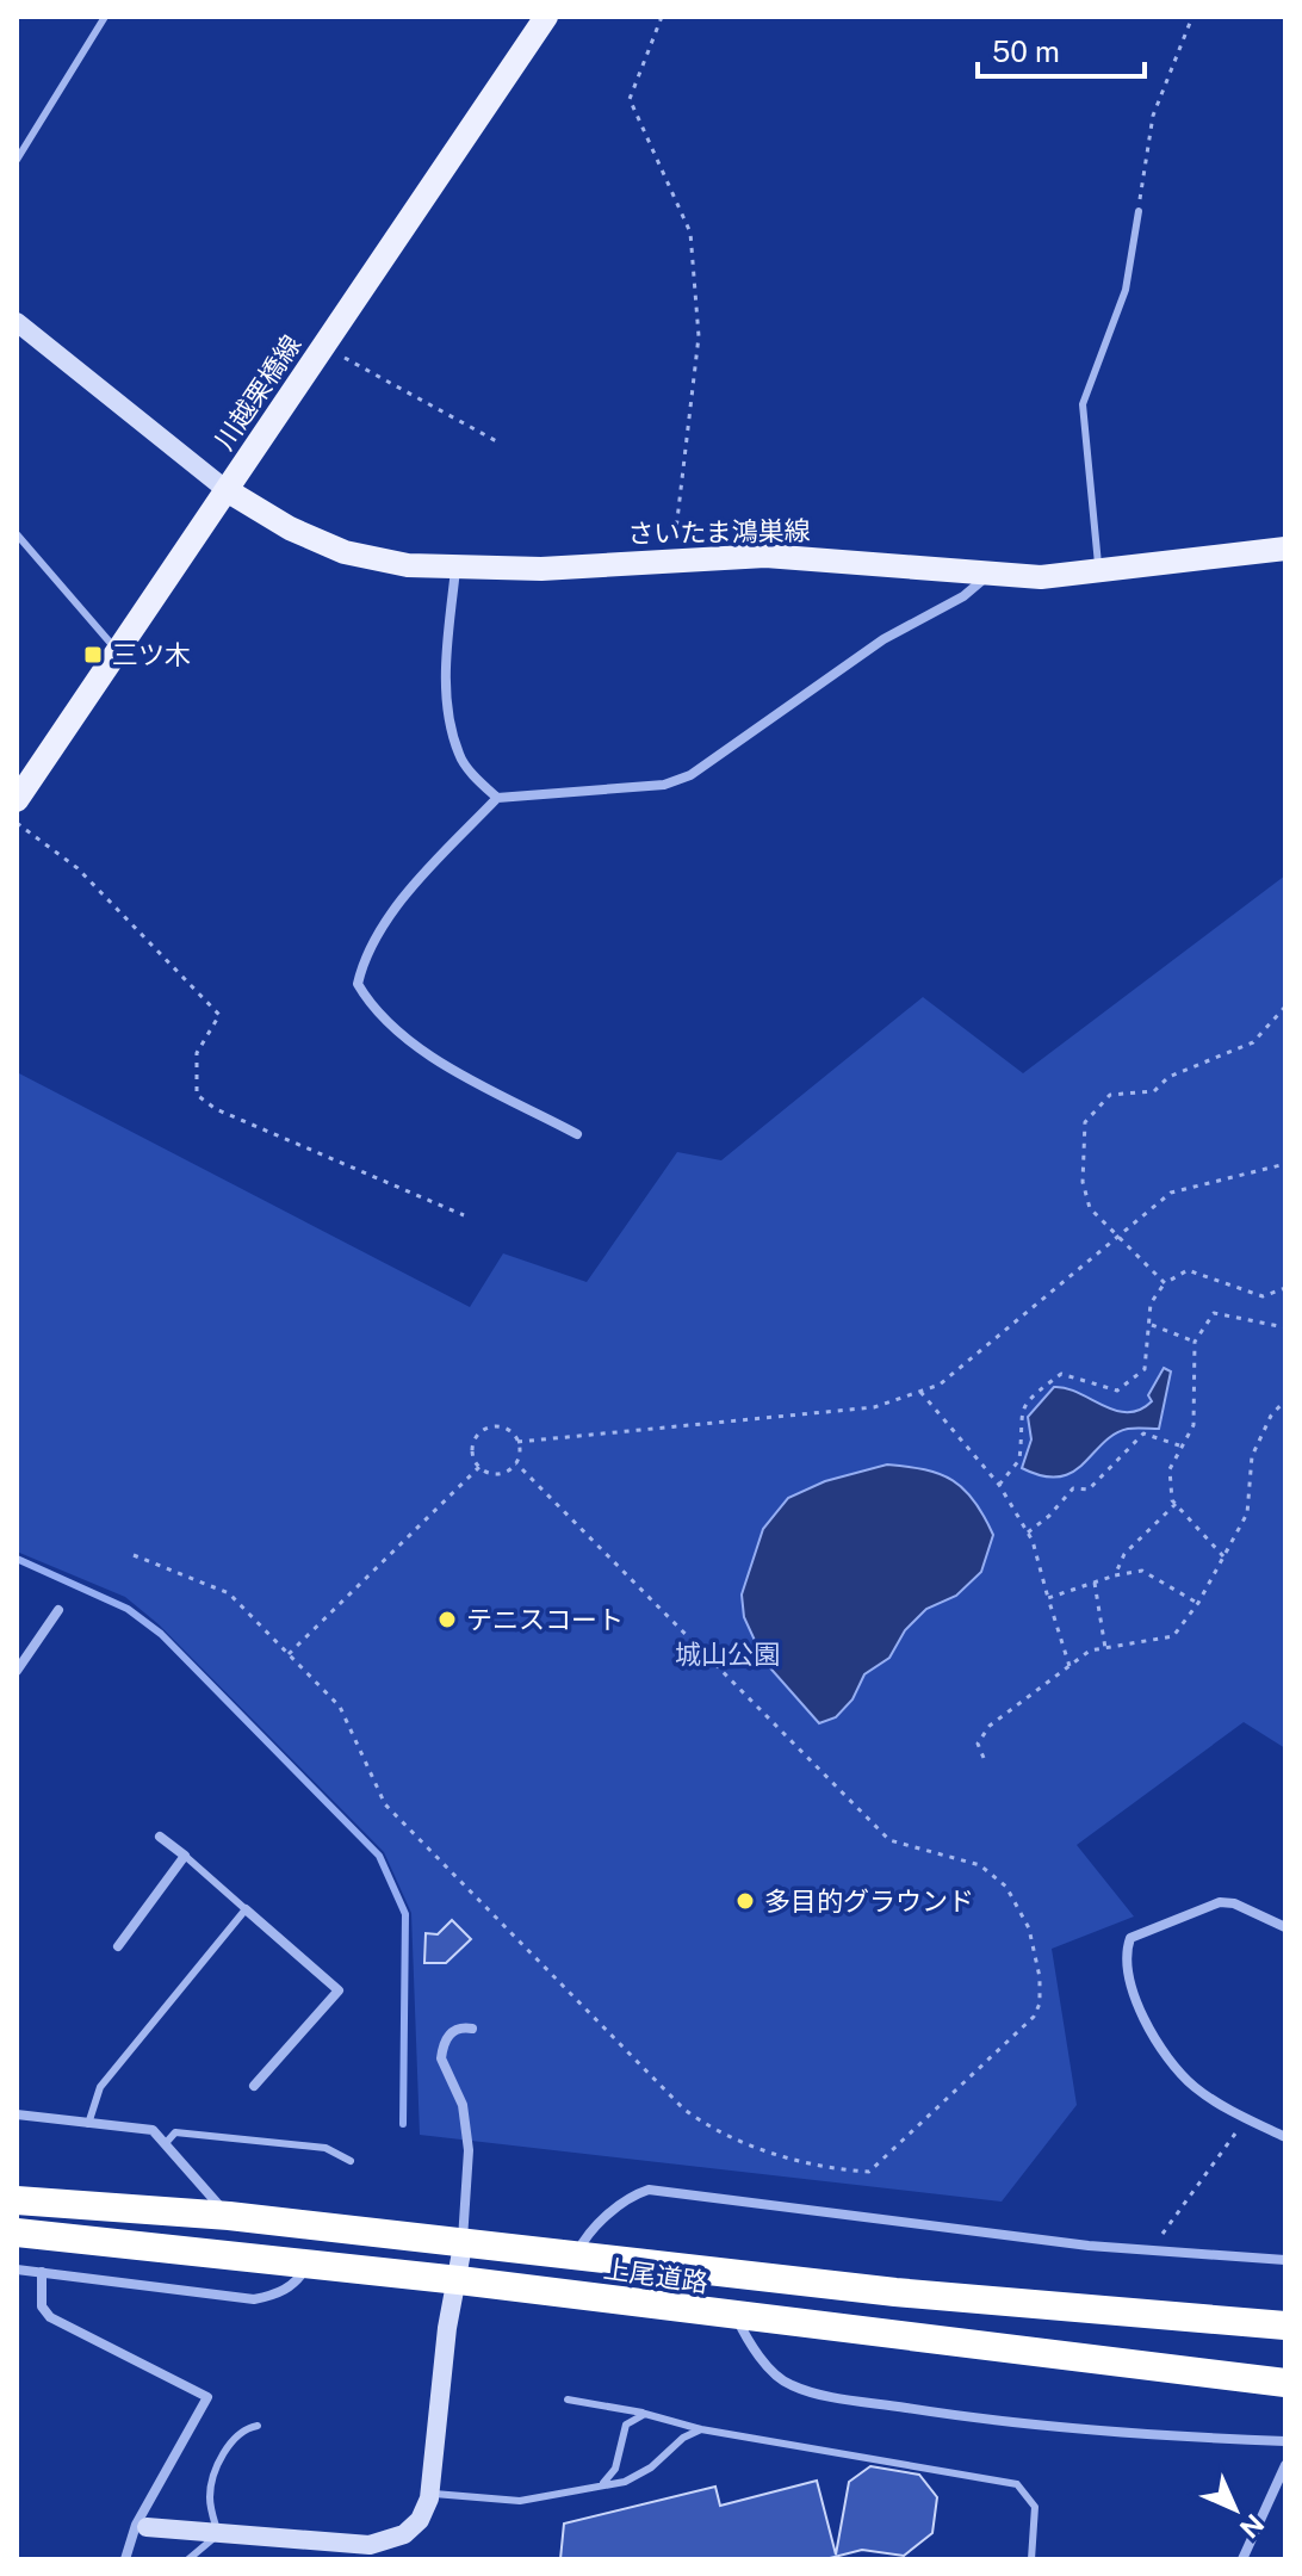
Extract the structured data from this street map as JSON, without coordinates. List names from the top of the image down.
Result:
{
  "streets": {
    "highway": ["上尾道路"],
    "main road": ["川越栗橋線", "さいたま鴻巣線"]
  },
  "crossings": [
    ["川越栗橋線", "さいたま鴻巣線"]
  ],
  "parks": ["城山公園"],
  "places": {
    "transit": ["三ツ木"],
    "other": ["テニスコート", "多目的グラウンド"]
  },
  "scale_bar": "50 m",
  "north": "bottom right"
}
